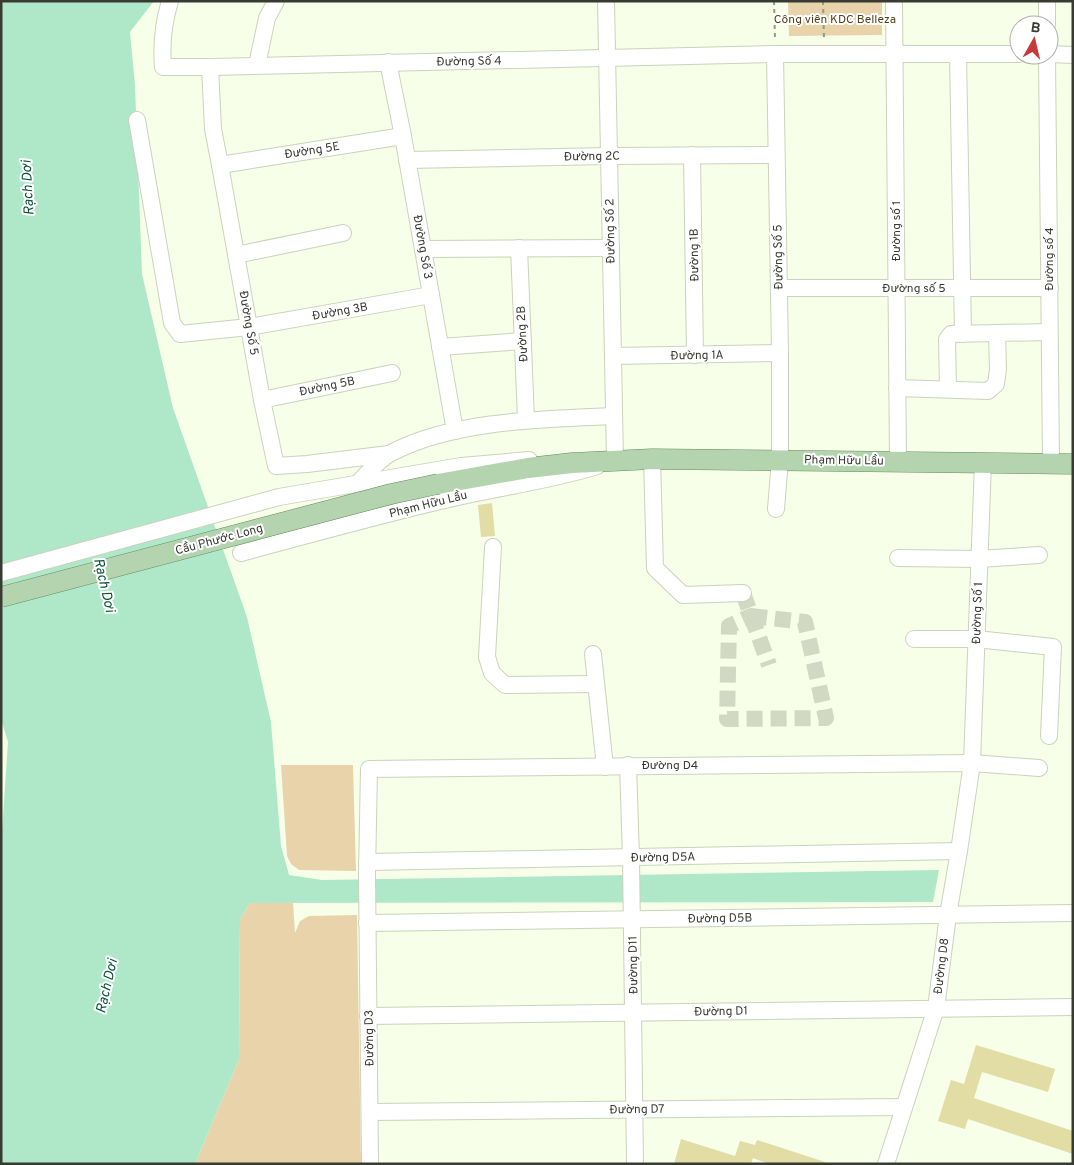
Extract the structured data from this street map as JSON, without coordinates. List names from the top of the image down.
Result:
{
  "streets": {
    "main road": ["Phạm Hữu Lầu", "Cầu Phước Long"],
    "street": [
      "Đường Số 4",
      "Đường 5E",
      "Đường 2C",
      "Đường Số 2",
      "Đường số 1",
      "Đường Số 3",
      "Đường 1B",
      "Đường Số 5",
      "Đường số 4",
      "Đường số 5",
      "Đường 3B",
      "Đường 2B",
      "Đường 1A",
      "Đường 5B",
      "Đường Số 1",
      "Đường D4",
      "Đường D5A",
      "Đường D5B",
      "Đường D11",
      "Đường D8",
      "Đường D1",
      "Đường D3",
      "Đường D7"
    ]
  },
  "crossings": [
    ["Đường Số 4", "Đường Số 2"],
    ["Đường Số 4", "Đường Số 3"],
    ["Đường Số 4", "Đường Số 5"],
    ["Đường 5E", "Đường Số 3"],
    ["Đường 5E", "Đường Số 5"],
    ["Đường 2C", "Đường Số 2"],
    ["Đường 2C", "Đường Số 3"],
    ["Đường 2C", "Đường 1B"],
    ["Đường 2C", "Đường Số 5"],
    ["Đường Số 2", "Đường 1A"],
    ["Đường Số 2", "Phạm Hữu Lầu"],
    ["Đường số 1", "Đường số 5"],
    ["Đường số 1", "Phạm Hữu Lầu"],
    ["Đường Số 3", "Đường 3B"],
    ["Đường 1B", "Đường 1A"],
    ["Đường Số 5", "Đường số 5"],
    ["Đường Số 5", "Đường 3B"],
    ["Đường Số 5", "Đường 1A"],
    ["Đường Số 5", "Đường 5B"],
    ["Đường Số 5", "Phạm Hữu Lầu"],
    ["Đường số 4", "Đường số 5"],
    ["Đường số 4", "Phạm Hữu Lầu"],
    ["Phạm Hữu Lầu", "Cầu Phước Long"],
    ["Phạm Hữu Lầu", "Đường Số 1"],
    ["Đường Số 1", "Đường D4"],
    ["Đường Số 1", "Đường D8"],
    ["Đường D4", "Đường D5A"],
    ["Đường D4", "Đường D11"],
    ["Đường D4", "Đường D8"],
    ["Đường D4", "Đường D3"],
    ["Đường D5A", "Đường D11"],
    ["Đường D5A", "Đường D8"],
    ["Đường D5A", "Đường D3"],
    ["Đường D5B", "Đường D11"],
    ["Đường D5B", "Đường D8"],
    ["Đường D5B", "Đường D3"],
    ["Đường D11", "Đường D1"],
    ["Đường D11", "Đường D7"],
    ["Đường D8", "Đường D1"],
    ["Đường D8", "Đường D7"],
    ["Đường D1", "Đường D3"],
    ["Đường D3", "Đường D7"]
  ],
  "water": ["Rạch Dơi"],
  "parks": ["Công viên KDC Belleza"],
  "north": "top"
}
